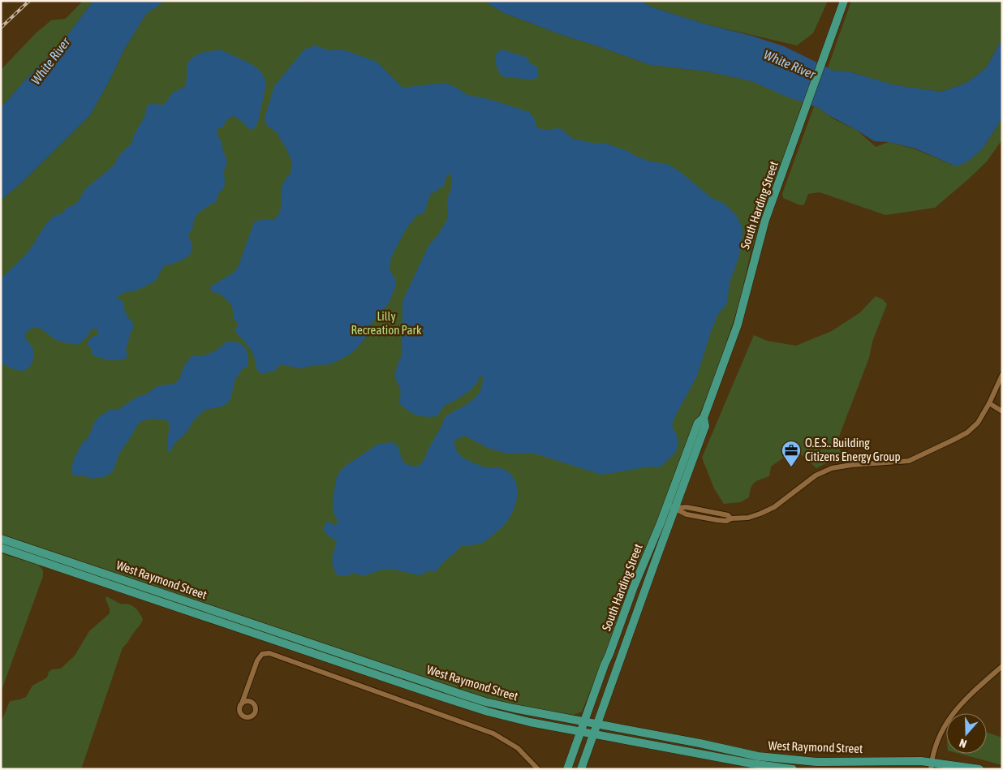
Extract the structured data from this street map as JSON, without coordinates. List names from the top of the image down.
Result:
{
  "streets": {
    "main road": ["South Harding Street", "West Raymond Street"]
  },
  "crossings": [
    ["South Harding Street", "West Raymond Street"]
  ],
  "water": ["White River"],
  "parks": ["Lilly Recreation Park"],
  "places": {
    "office": ["O.E.S.. Building Citizens Energy Group"]
  },
  "north": "bottom"
}
